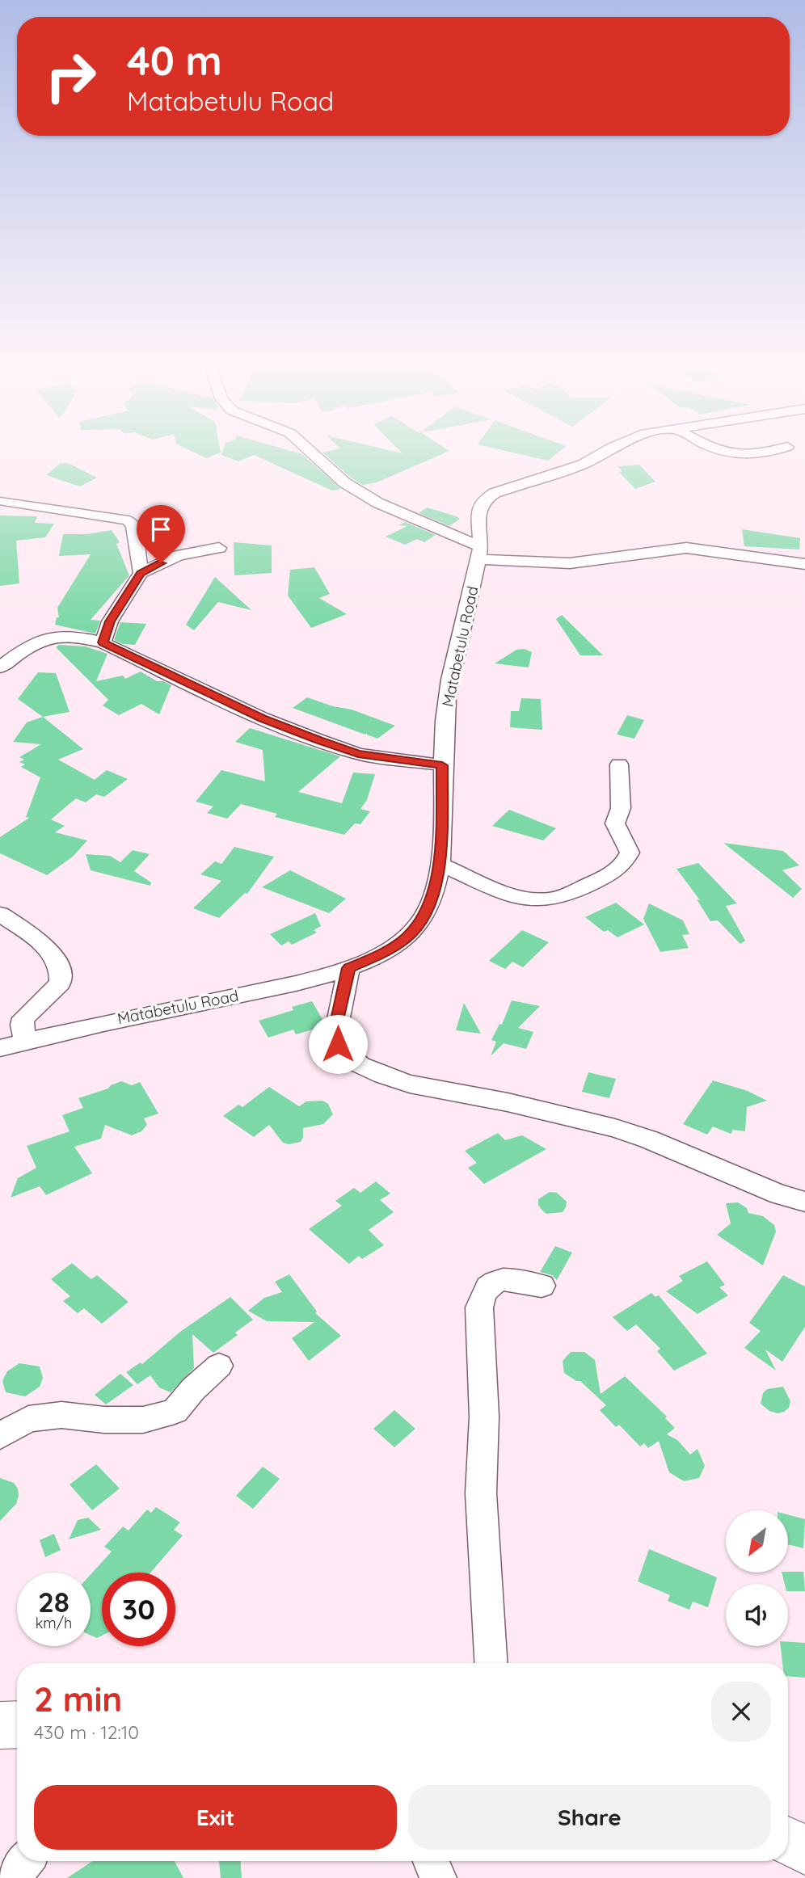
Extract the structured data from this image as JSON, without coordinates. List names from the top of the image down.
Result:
{
  "streets": {
    "street": ["Matabetulu Road"]
  },
  "north": "bottom left",
  "page": {
    "turn": ["40 m", "Matabetulu Road"],
    "speed": "28 km/h",
    "limit": "30",
    "heading": ["2 min", "430 m · 12:10"],
    "buttons": ["Exit", "Share"]
  }
}
